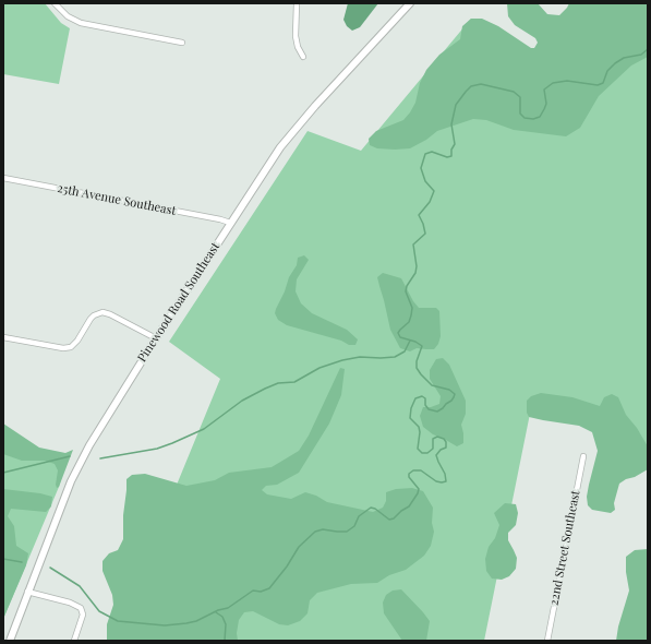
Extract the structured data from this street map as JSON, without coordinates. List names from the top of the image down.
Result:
{
  "streets": {
    "street": ["25th Avenue Southeast", "Pinewood Road Southeast", "22nd Street Southeast"]
  },
  "crossings": [
    ["25th Avenue Southeast", "Pinewood Road Southeast"]
  ]
}
